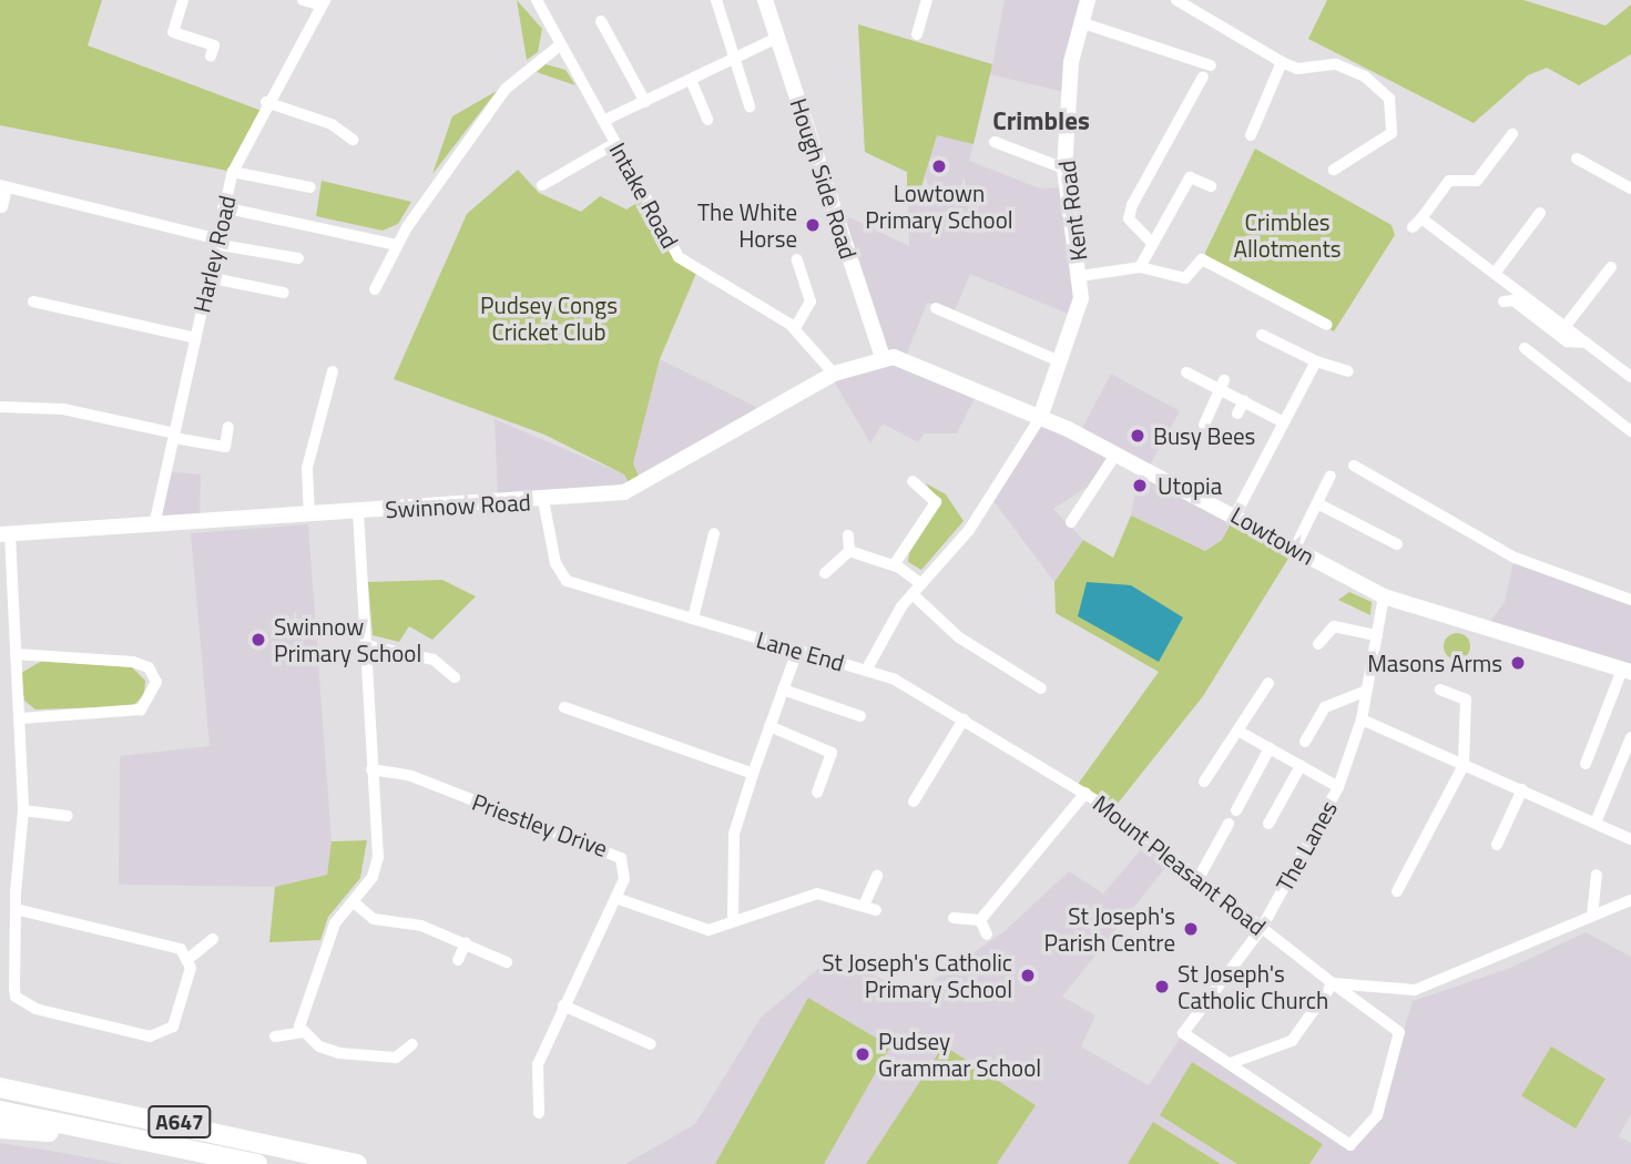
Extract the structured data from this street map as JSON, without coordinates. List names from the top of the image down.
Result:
{
  "streets": {
    "highway": ["A647"],
    "street": [
      "Hough Side Road",
      "Intake Road",
      "Kent Road",
      "Harley Road",
      "Swinnow Road",
      "Lowtown",
      "Lane End",
      "Priestley Drive",
      "The Lanes",
      "Mount Pleasant Road"
    ]
  },
  "crossings": [
    ["Hough Side Road", "Swinnow Road"],
    ["Hough Side Road", "Lowtown"],
    ["Intake Road", "Swinnow Road"],
    ["Kent Road", "Lowtown"],
    ["Kent Road", "Lane End"],
    ["Harley Road", "Swinnow Road"],
    ["Swinnow Road", "Lowtown"],
    ["Swinnow Road", "Lane End"],
    ["Lowtown", "Lane End"],
    ["Lowtown", "The Lanes"],
    ["Lane End", "Mount Pleasant Road"],
    ["The Lanes", "Mount Pleasant Road"]
  ],
  "districts": ["Crimbles"],
  "parks": ["Crimbles Allotments", "Pudsey Congs Cricket Club"],
  "places": [
    "Lowtown Primary School",
    "The White Horse",
    "Busy Bees",
    "Utopia",
    "Swinnow Primary School",
    "Masons Arms",
    "St Joseph's Parish Centre",
    "St Joseph's Catholic Primary School",
    "St Joseph's Catholic Church",
    "Pudsey Grammar School"
  ]
}
